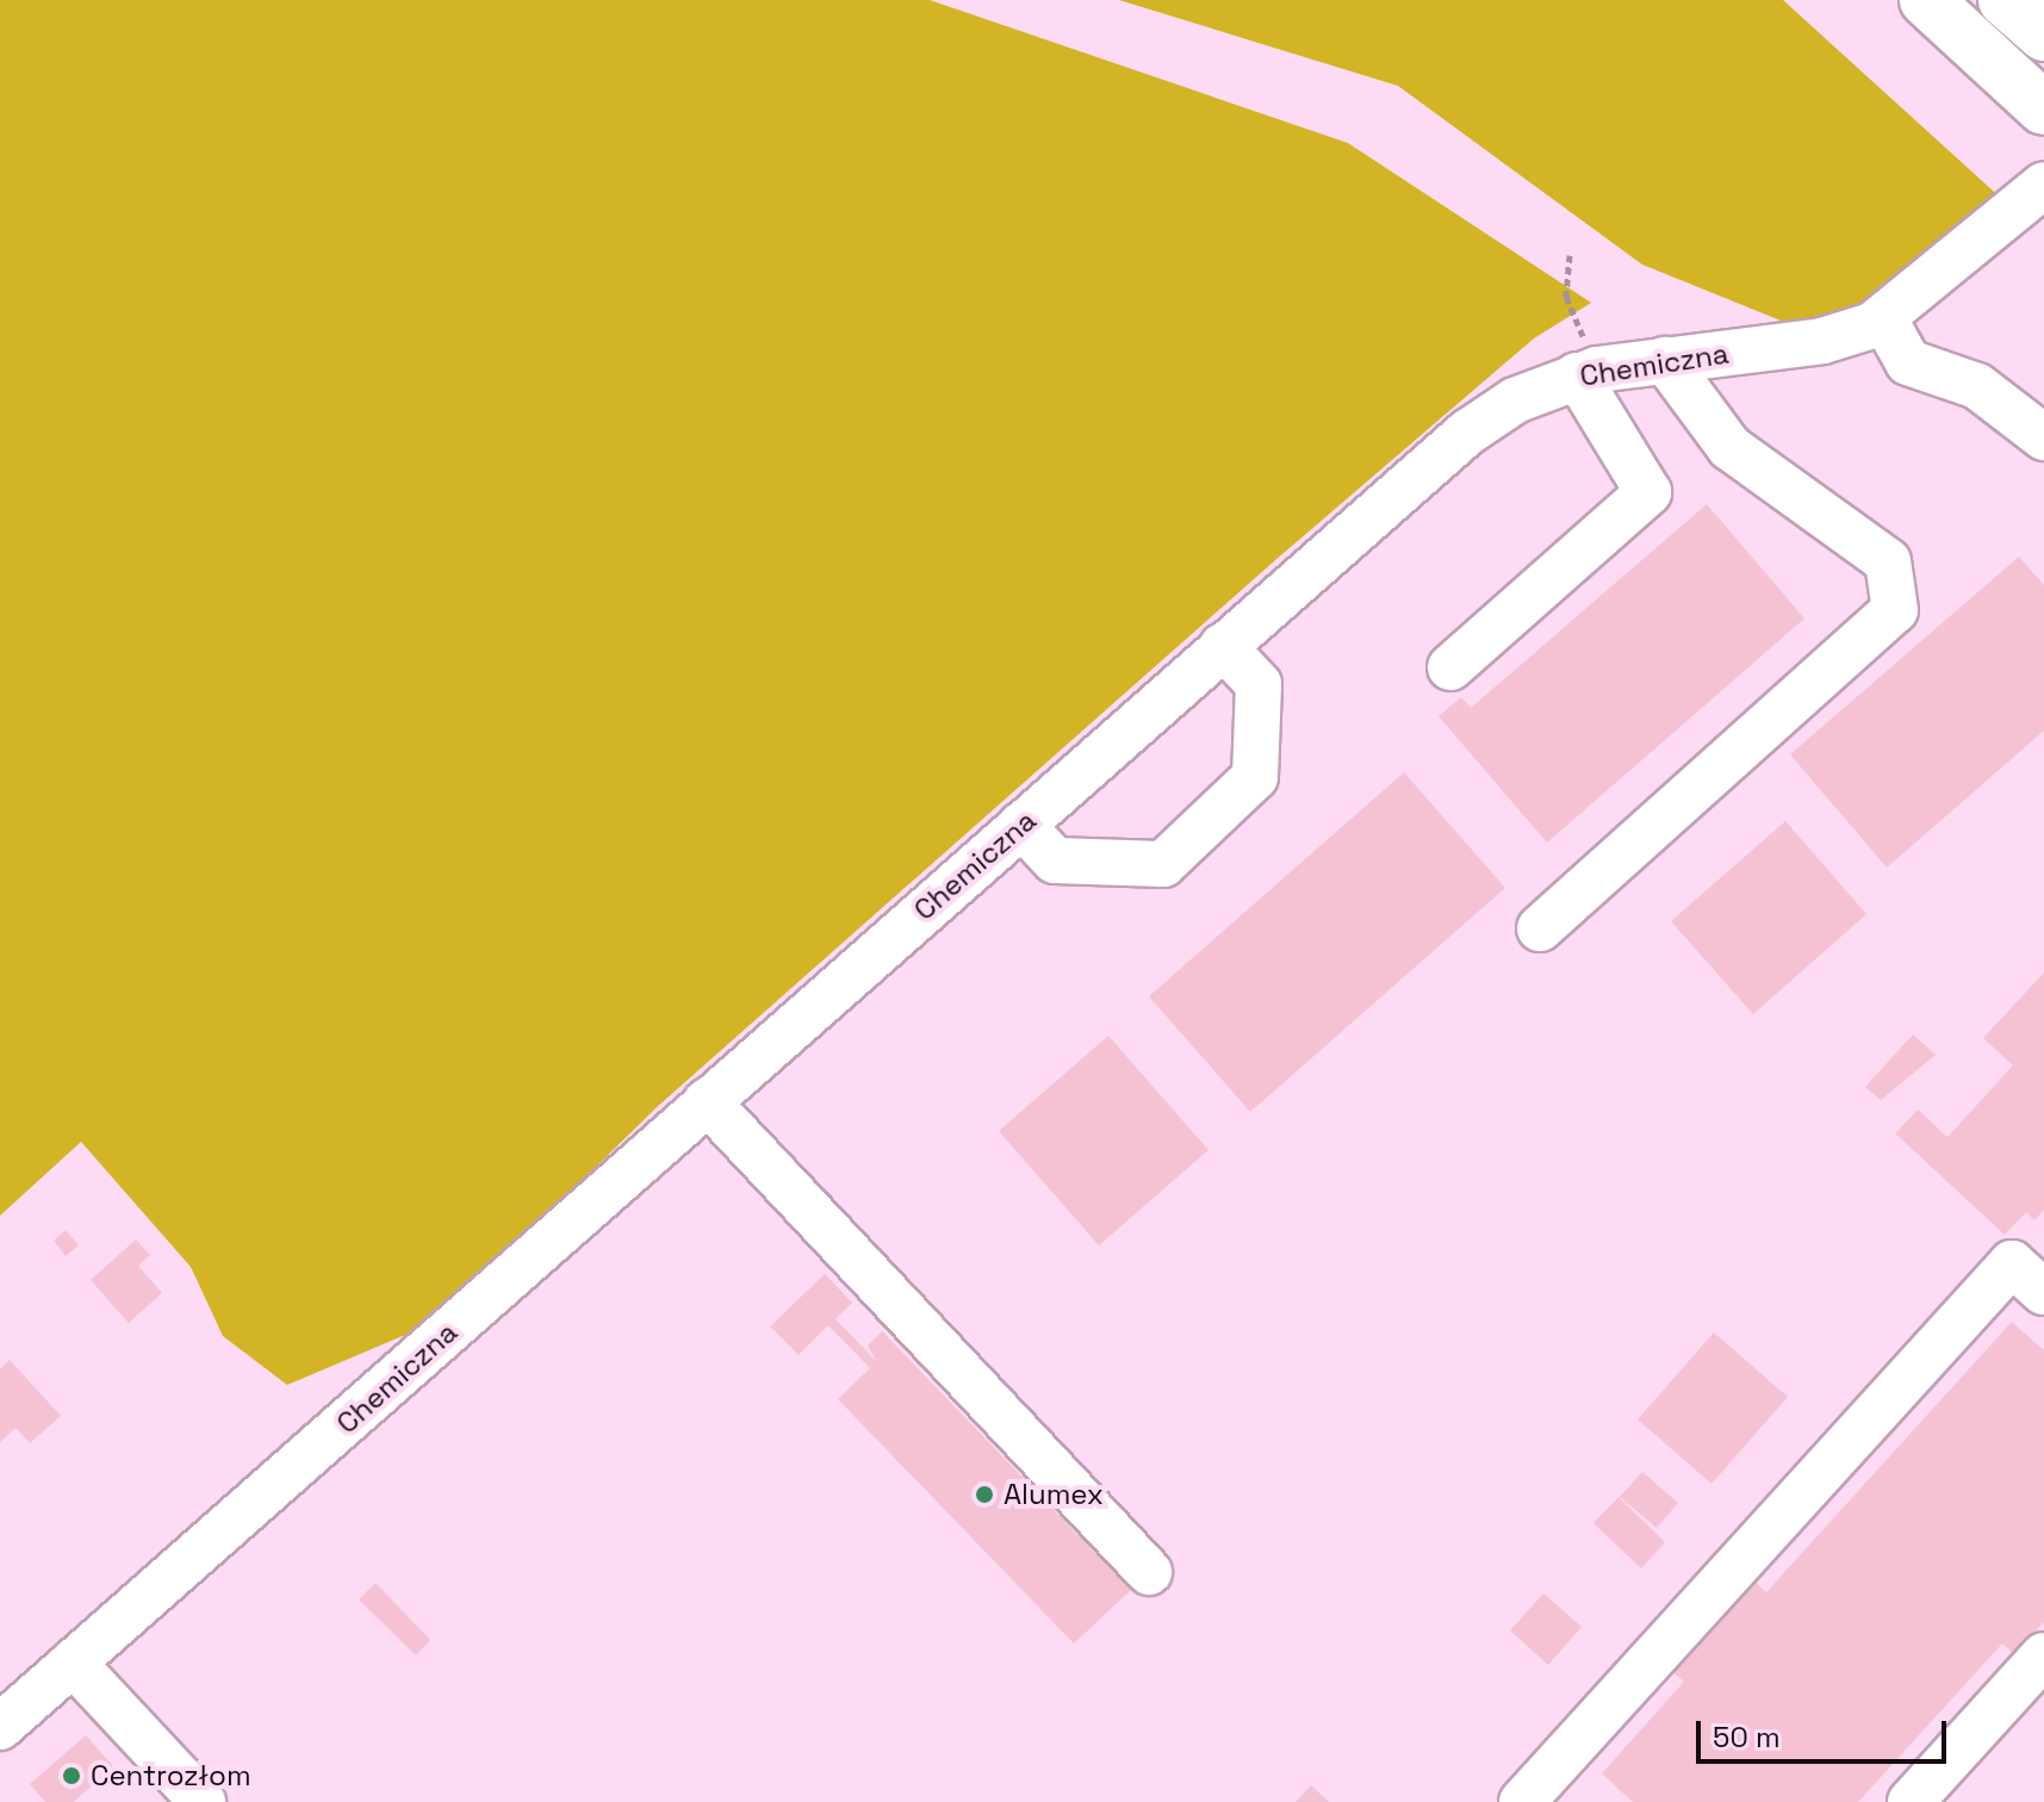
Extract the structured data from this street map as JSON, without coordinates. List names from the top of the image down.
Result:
{
  "streets": {
    "street": ["Chemiczna"]
  },
  "places": ["Alumex", "Centrozłom"],
  "scale_bar": "50 m"
}
